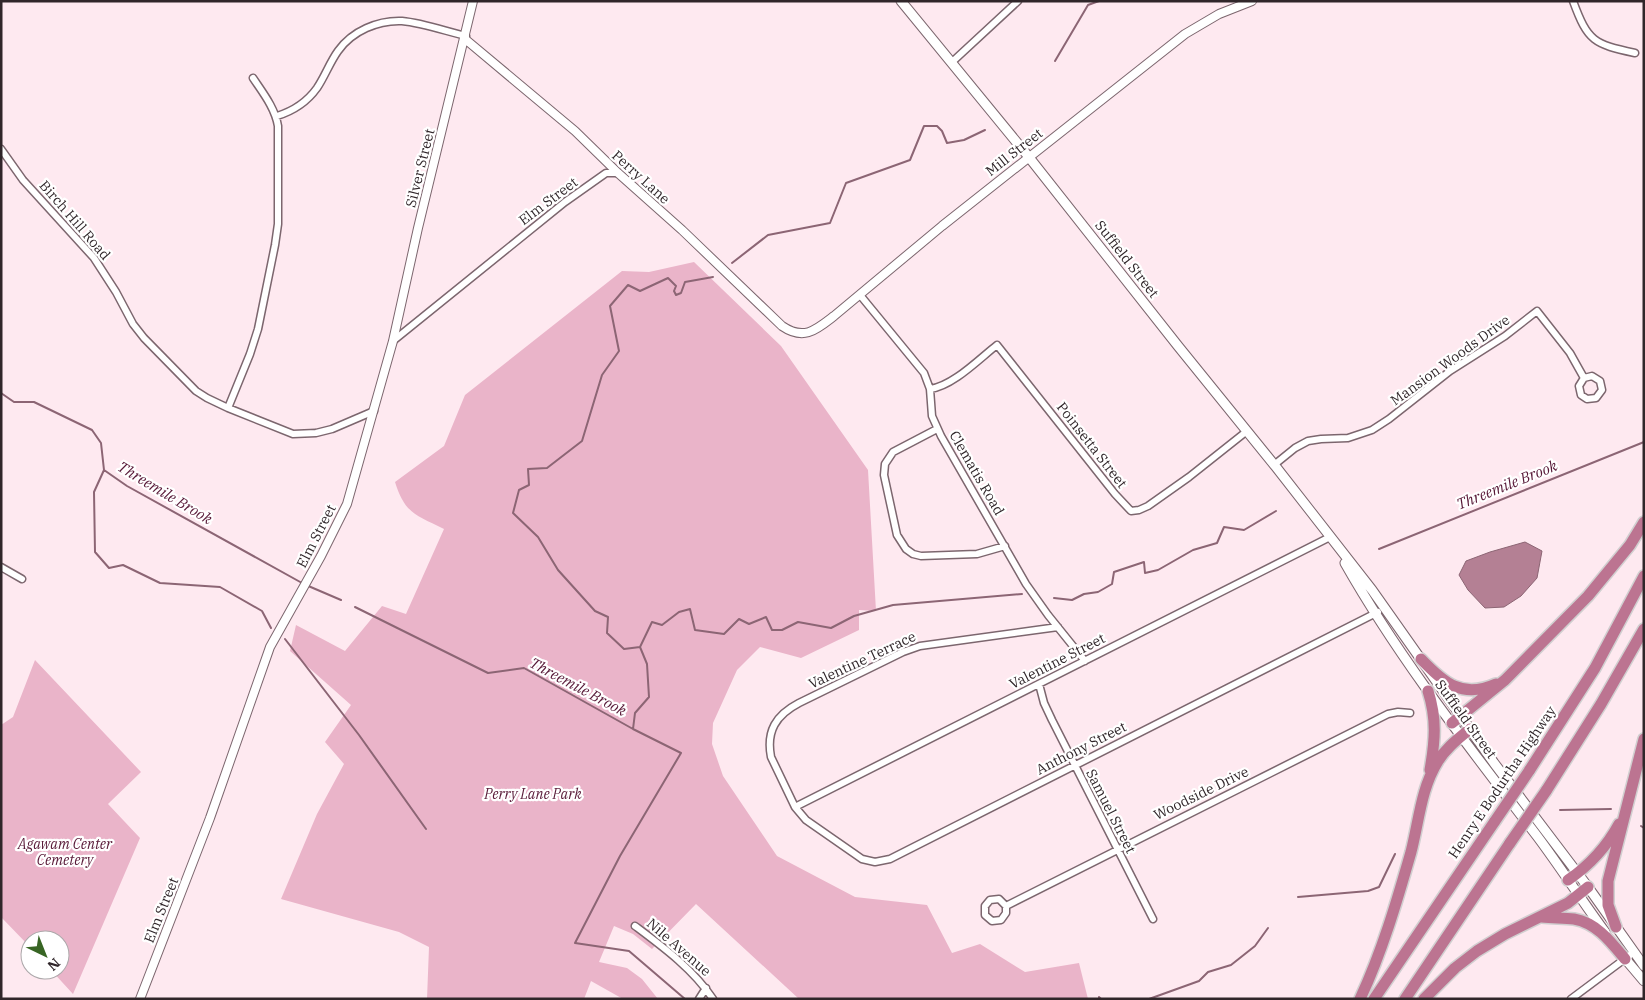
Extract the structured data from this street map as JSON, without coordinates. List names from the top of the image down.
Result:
{
  "streets": {
    "highway": ["Henry E Bodurtha Highway"],
    "main road": ["Suffield Street"],
    "street": [
      "Mill Street",
      "Silver Street",
      "Perry Lane",
      "Elm Street",
      "Birch Hill Road",
      "Mansion Woods Drive",
      "Poinsetta Street",
      "Clematis Road",
      "Valentine Terrace",
      "Valentine Street",
      "Anthony Street",
      "Woodside Drive",
      "Samuel Street",
      "Nile Avenue"
    ]
  },
  "crossings": [
    ["Mill Street", "Perry Lane"],
    ["Mill Street", "Suffield Street"],
    ["Mill Street", "Clematis Road"],
    ["Silver Street", "Perry Lane"],
    ["Silver Street", "Elm Street"],
    ["Perry Lane", "Elm Street"],
    ["Elm Street", "Birch Hill Road"],
    ["Suffield Street", "Mansion Woods Drive"],
    ["Suffield Street", "Poinsetta Street"],
    ["Suffield Street", "Valentine Street"],
    ["Suffield Street", "Anthony Street"],
    ["Poinsetta Street", "Clematis Road"],
    ["Clematis Road", "Valentine Terrace"],
    ["Clematis Road", "Valentine Street"],
    ["Valentine Terrace", "Valentine Street"],
    ["Valentine Terrace", "Anthony Street"],
    ["Valentine Street", "Anthony Street"],
    ["Valentine Street", "Samuel Street"],
    ["Anthony Street", "Samuel Street"],
    ["Woodside Drive", "Samuel Street"]
  ],
  "water": ["Threemile Brook"],
  "parks": ["Perry Lane Park", "Agawam Center Cemetery"],
  "north": "bottom right"
}
